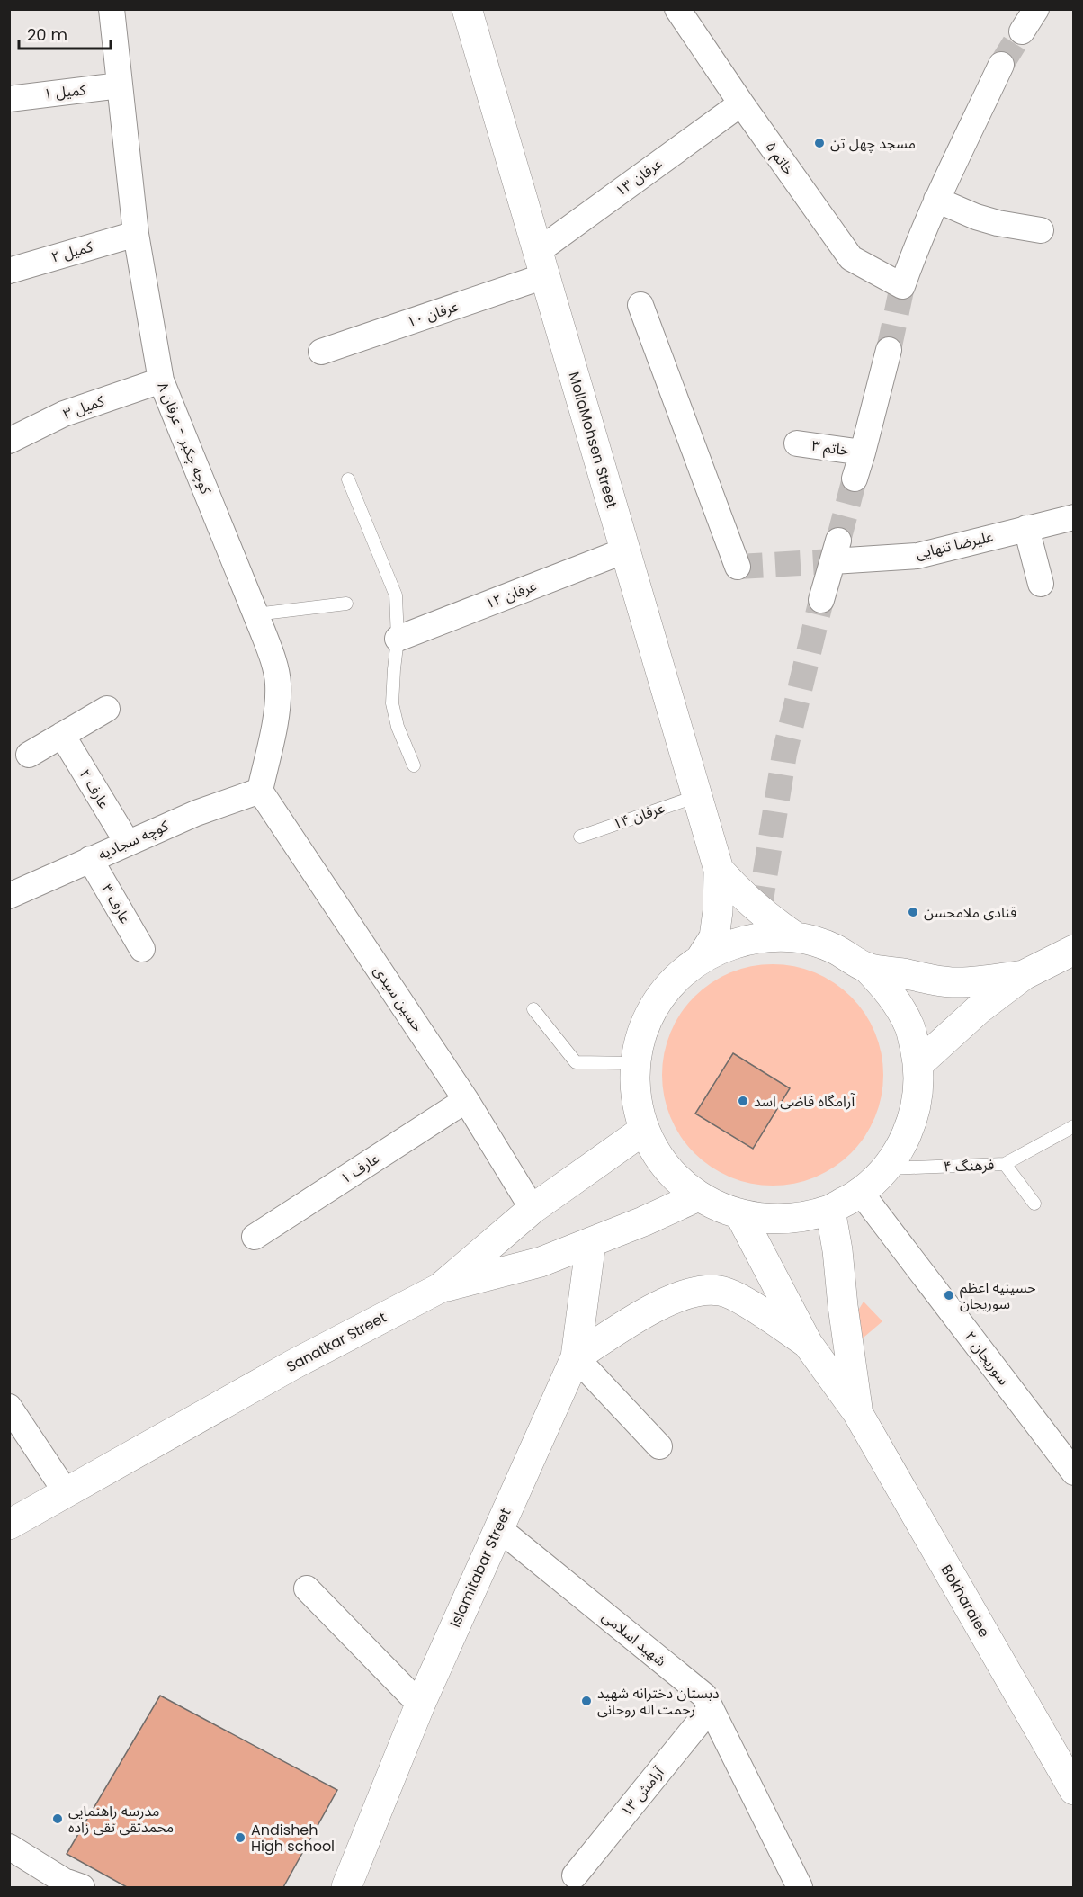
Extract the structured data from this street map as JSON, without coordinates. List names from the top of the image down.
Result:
{
  "streets": {
    "main road": [
      "MollaMohsen Street",
      "Sanatkar Street",
      "Islamitabar Street",
      "Bokharaiee"
    ],
    "street": [
      "کمیل ۱",
      "خاتم ۵",
      "عرفان ۱۳",
      "کمیل ۲",
      "عرفان ۱۰",
      "کمیل ۳",
      "کوچه چکبر - عرفان ۸",
      "خاتم ۳",
      "علیرضا تنهایی",
      "عرفان ۱۲",
      "عارف ۲",
      "کوچه سجادیه",
      "عارف ۳",
      "حسین سیدی",
      "عارف ۱",
      "سوریجان ۲",
      "شهید اسلامی",
      "آرامش ۱۳"
    ],
    "lane": ["عرفان ۱۴", "فرهنگ ۴"]
  },
  "crossings": [
    ["کمیل ۱", "کوچه چکبر - عرفان ۸"],
    ["خاتم ۵", "عرفان ۱۳"],
    ["عرفان ۱۳", "عرفان ۱۰"],
    ["عرفان ۱۳", "MollaMohsen Street"],
    ["کمیل ۲", "کوچه چکبر - عرفان ۸"],
    ["عرفان ۱۰", "MollaMohsen Street"],
    ["کمیل ۳", "کوچه چکبر - عرفان ۸"],
    ["کوچه چکبر - عرفان ۸", "کوچه سجادیه"],
    ["کوچه چکبر - عرفان ۸", "حسین سیدی"],
    ["MollaMohsen Street", "عرفان ۱۲"],
    ["MollaMohsen Street", "عرفان ۱۴"],
    ["عارف ۲", "کوچه سجادیه"],
    ["کوچه سجادیه", "عارف ۳"],
    ["کوچه سجادیه", "حسین سیدی"],
    ["حسین سیدی", "عارف ۱"],
    ["حسین سیدی", "Sanatkar Street"],
    ["Islamitabar Street", "شهید اسلامی"],
    ["شهید اسلامی", "آرامش ۱۳"]
  ],
  "places": [
    "مسجد چهل تن",
    "قنادی ملامحسن",
    "آرامگاه قاضی اسد",
    "حسینیه اعظم سوریجان",
    "دبستان دخترانه شهید رحمت اله روحانی",
    "مدرسه راهنمایی محمدتقی تقی زاده",
    "Andisheh High school"
  ],
  "scale_bar": "20 m"
}
